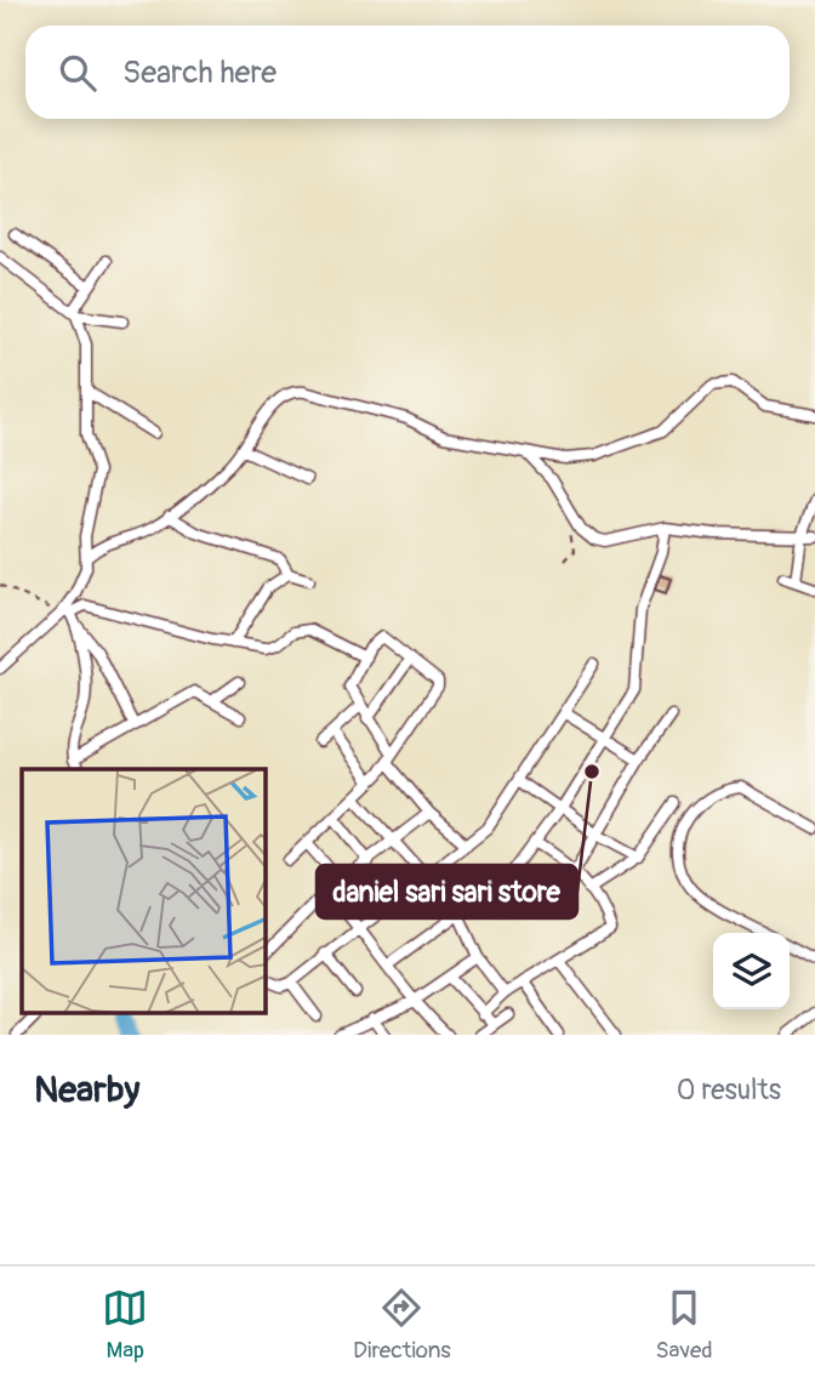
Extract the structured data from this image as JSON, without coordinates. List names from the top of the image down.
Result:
{
  "places": ["daniel sari sari store"],
  "page": {
    "search": "Search here",
    "heading": ["Nearby", "0 results"],
    "nav": ["Map", "Directions", "Saved"]
  }
}
